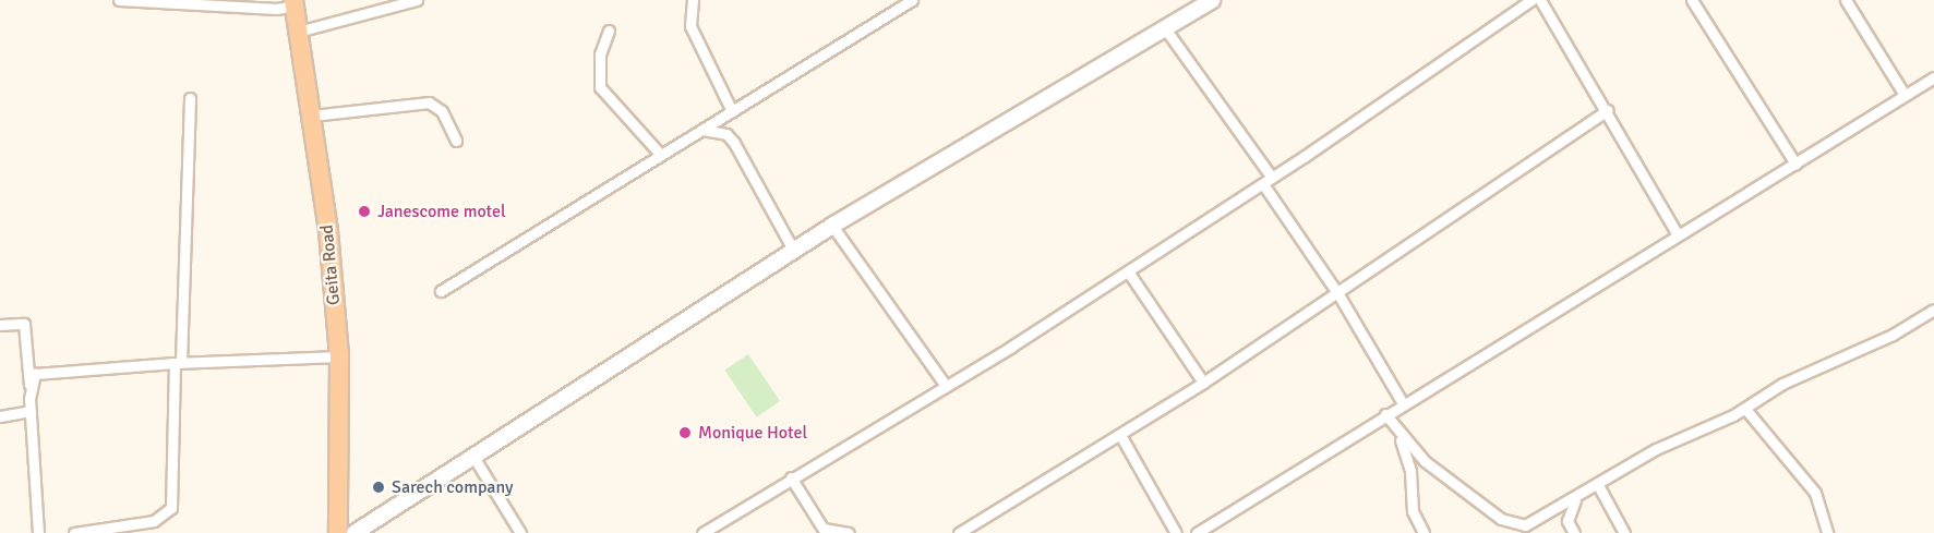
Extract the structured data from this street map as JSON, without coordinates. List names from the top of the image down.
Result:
{
  "streets": {
    "highway": ["Geita Road"]
  },
  "places": ["Janescome motel", "Monique Hotel", "Sarech company"]
}
